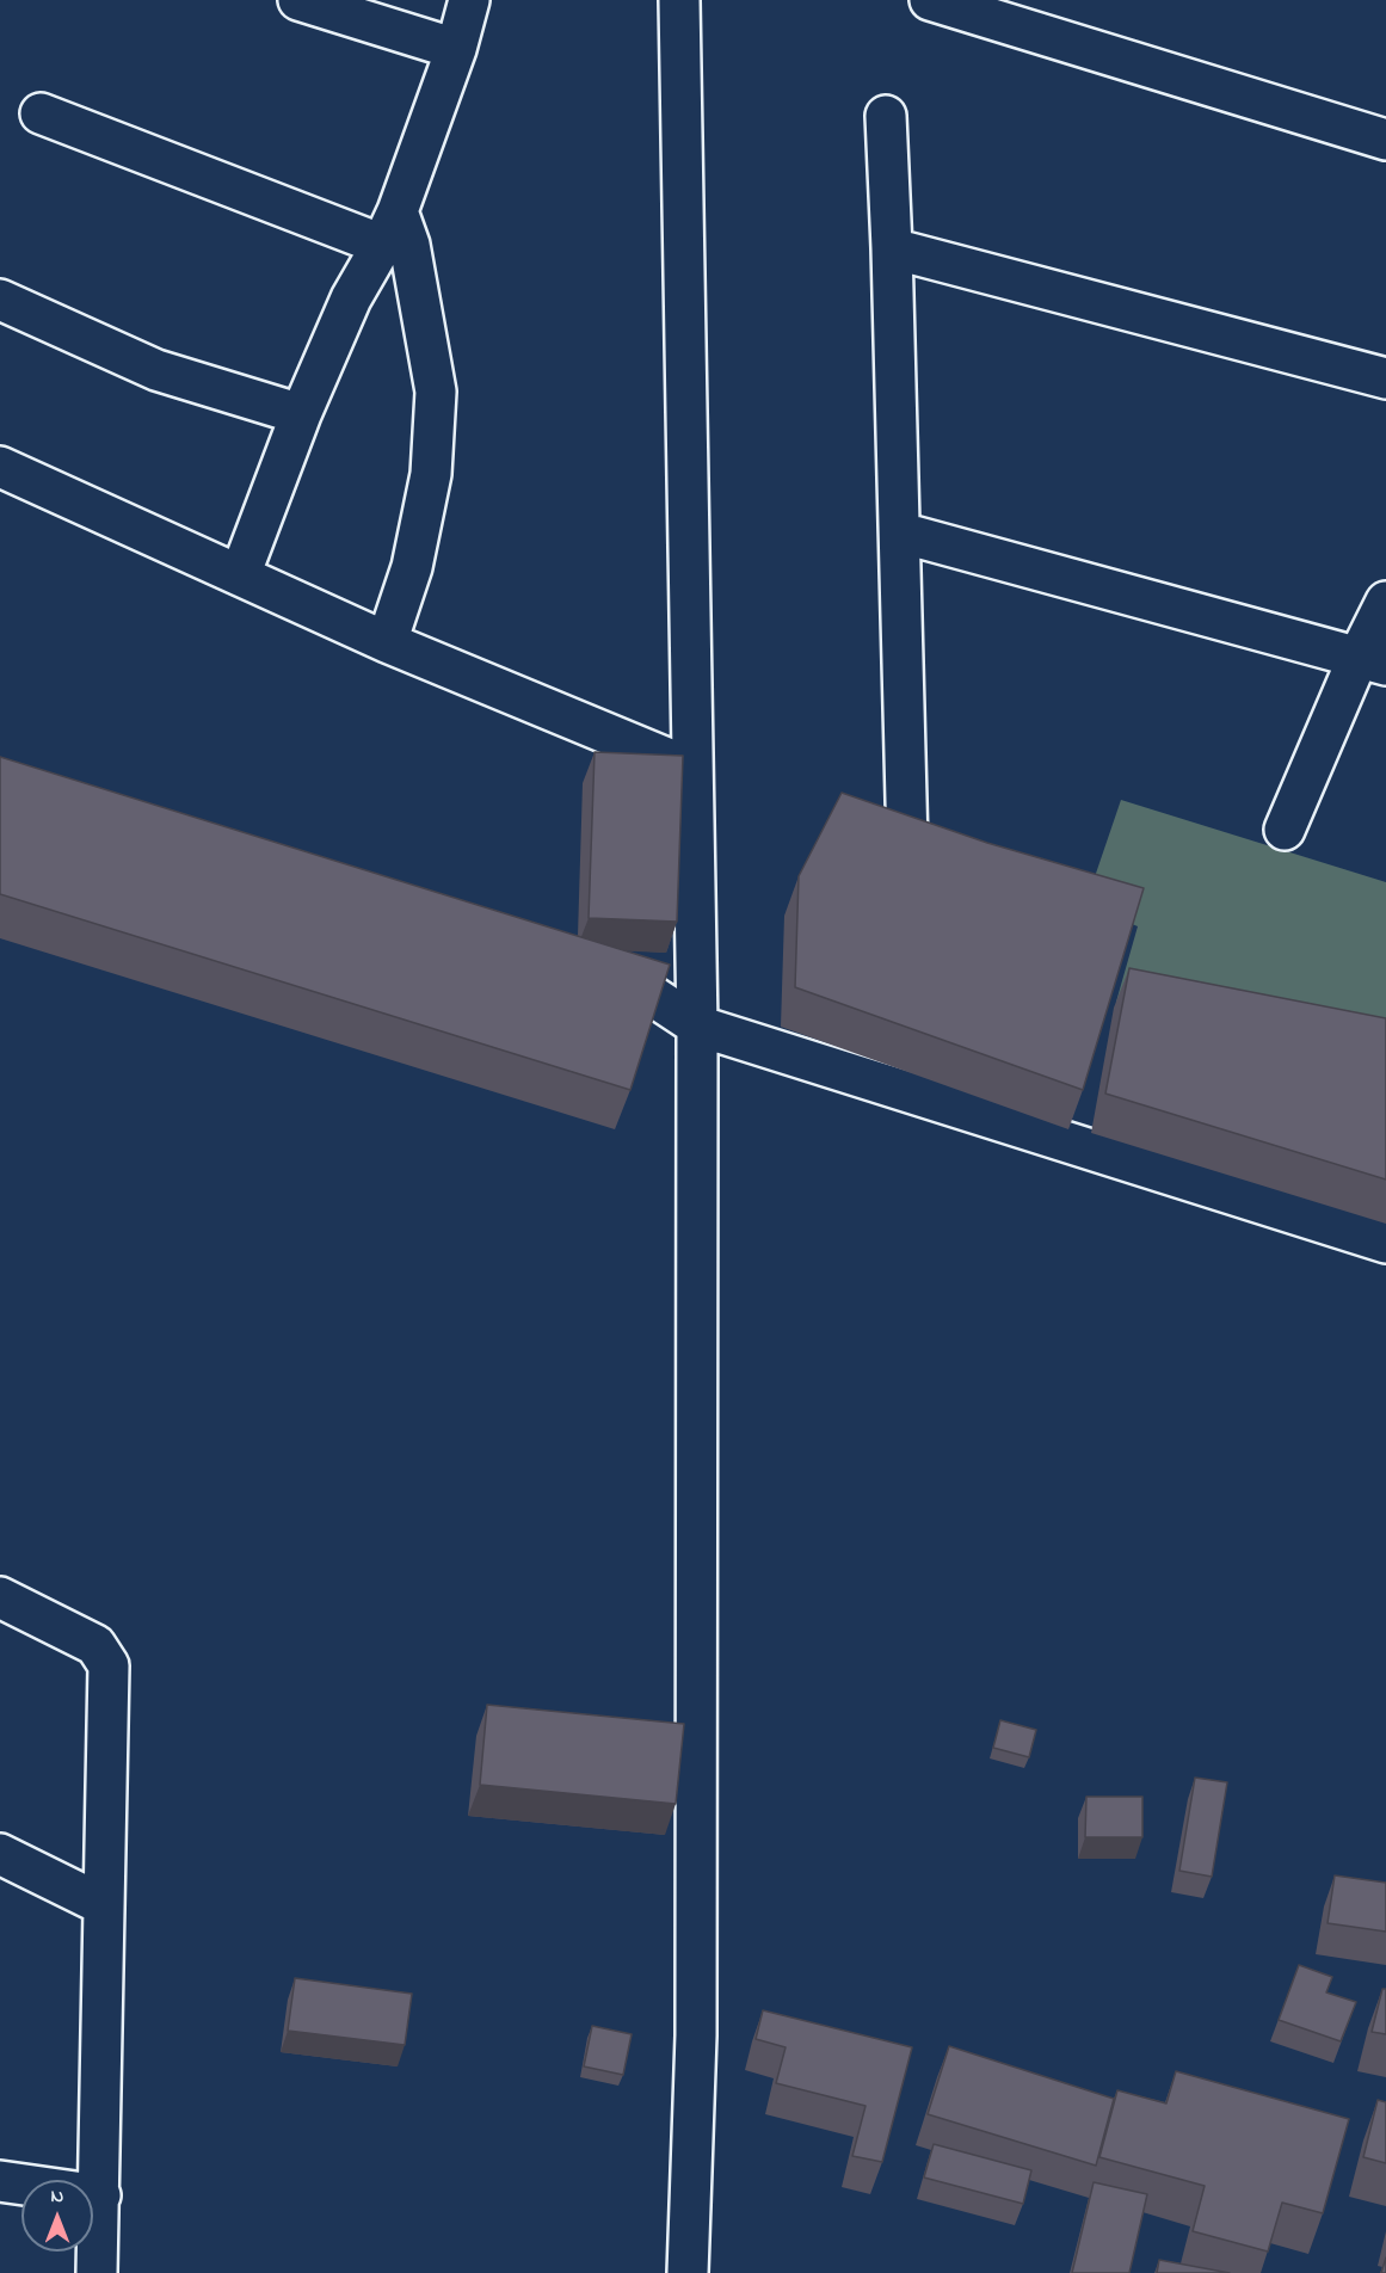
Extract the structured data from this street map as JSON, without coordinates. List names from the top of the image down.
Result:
{
  "north": "top"
}
